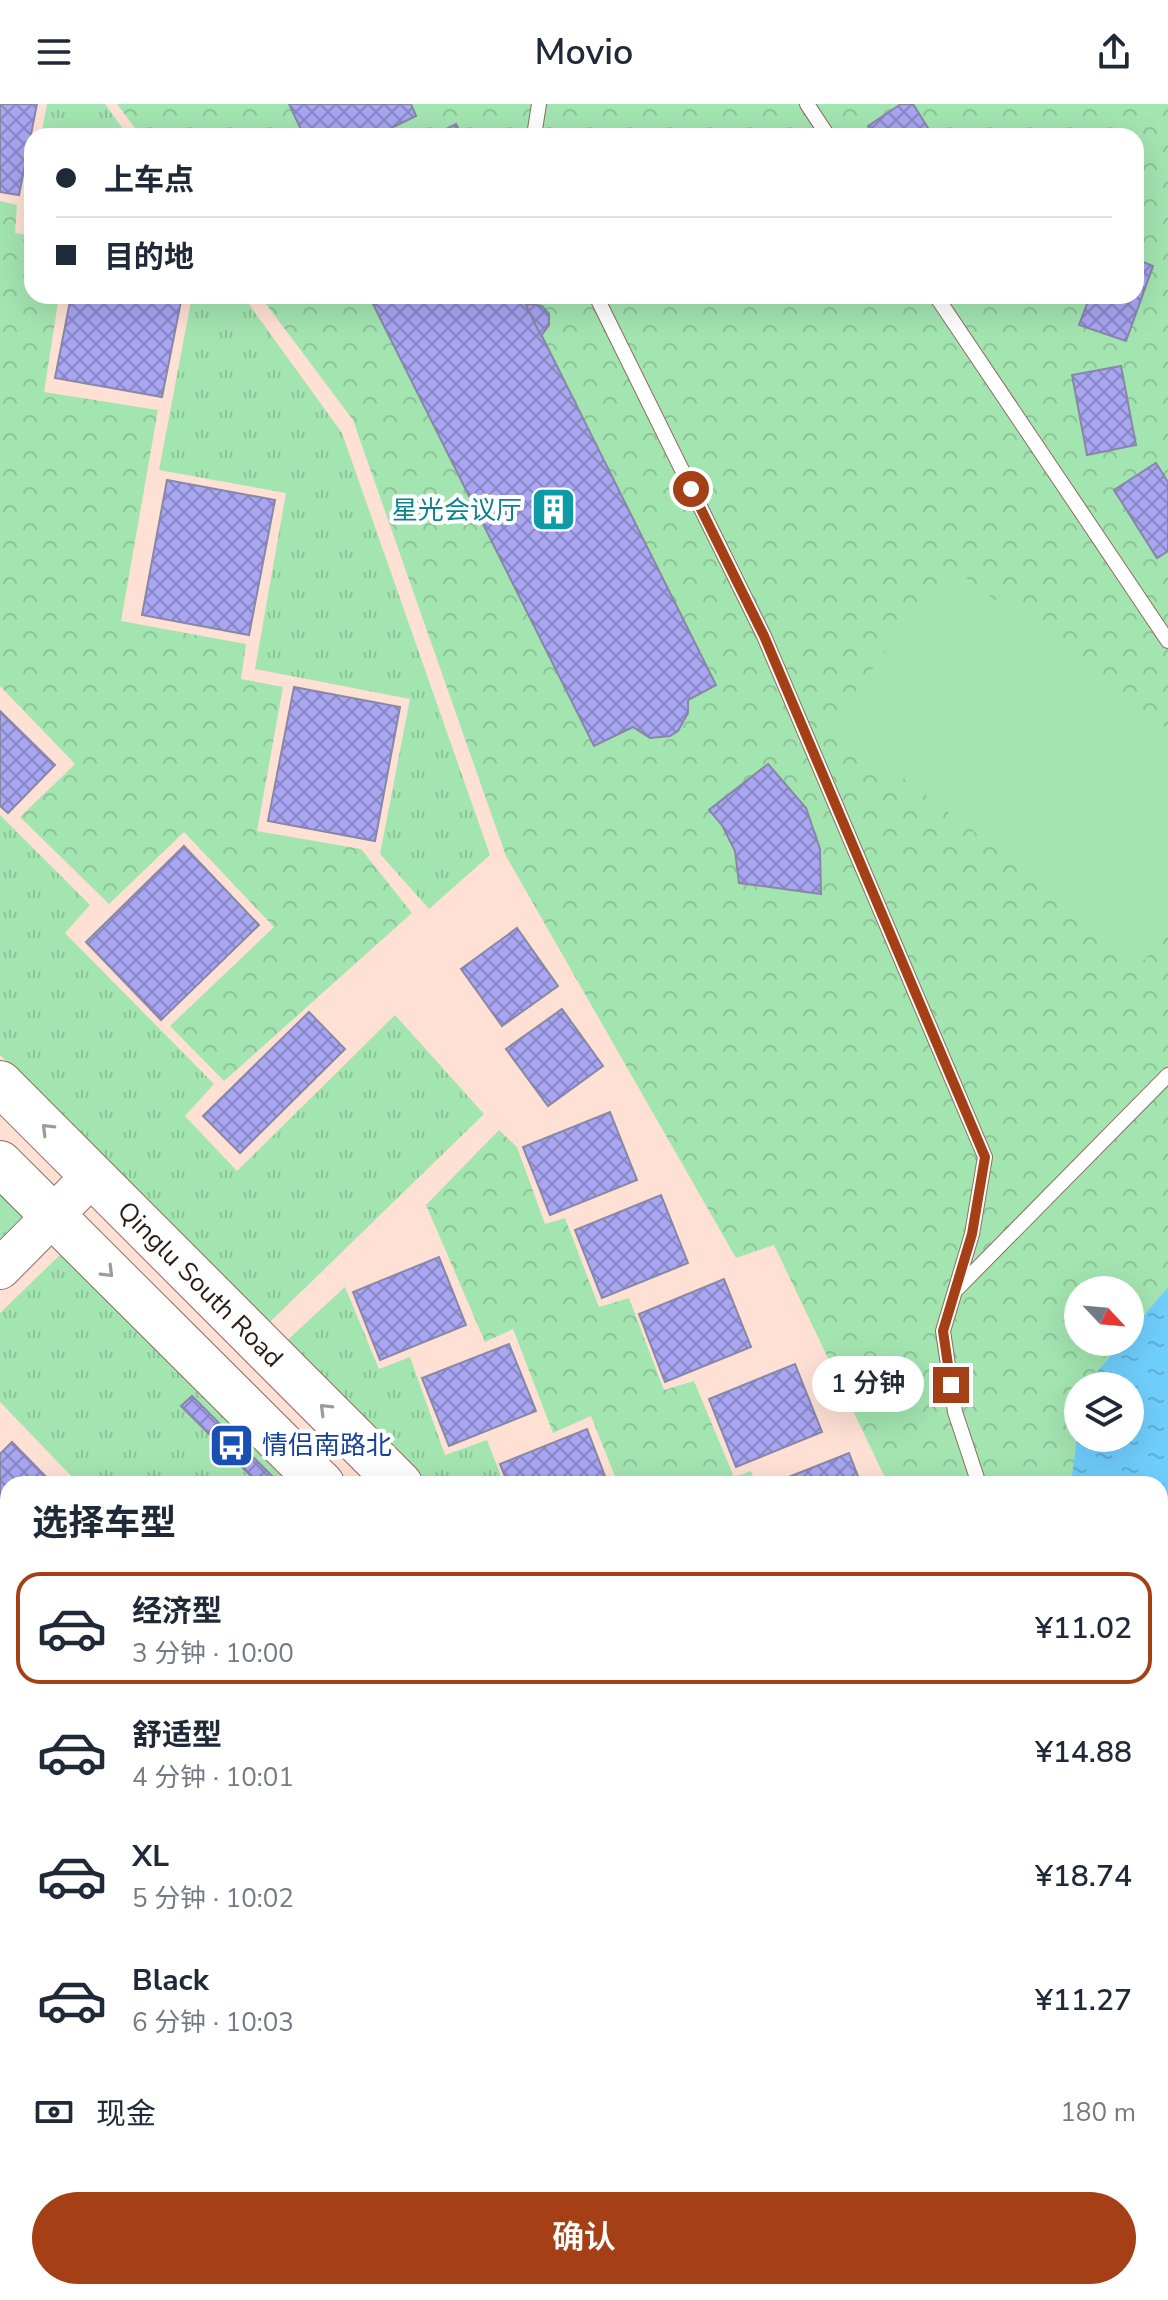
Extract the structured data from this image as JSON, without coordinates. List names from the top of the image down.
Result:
{
  "streets": {
    "highway": ["Qinglu South Road"]
  },
  "places": {
    "building": ["星光会议厅"],
    "bus stop": ["情侣南路北"]
  },
  "north": "bottom right",
  "page": {
    "header": "Movio",
    "banner": ["上车点", "目的地"],
    "bubble": "1 分钟",
    "heading": "选择车型",
    "list": [
      {
        "name": "经济型",
        "note": "3 分钟 · 10:00",
        "value": "¥11.02"
      },
      {
        "name": "舒适型",
        "note": "4 分钟 · 10:01",
        "value": "¥14.88"
      },
      {
        "name": "XL",
        "note": "5 分钟 · 10:02",
        "value": "¥18.74"
      },
      {
        "name": "Black",
        "note": "6 分钟 · 10:03",
        "value": "¥11.27"
      }
    ],
    "pay": ["现金", "180 m"],
    "buttons": "确认"
  }
}
